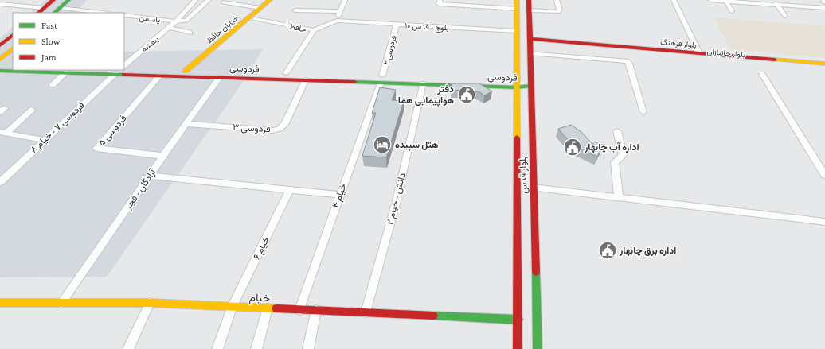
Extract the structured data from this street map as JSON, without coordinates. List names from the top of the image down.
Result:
{
  "streets": {
    "street": [
      "یاسمن",
      "بلوچ - قدس ۱۰",
      "حافظ ۱",
      "خیابان حافظ",
      "بلوار فرهنگ",
      "بنفشه",
      "فردوسی ۲",
      "بلوار جانبازان",
      "فردوسی",
      "فردوسی ۷ - خیام ۸",
      "فردوسی ۳",
      "فردوسی ۵",
      "بلوار قدس",
      "آزادگان - فجر",
      "خیام ۴",
      "دانش - خیام ۲",
      "خیام ۶",
      "خیام"
    ]
  },
  "crossings": [
    ["یاسمن", "بنفشه"],
    ["بلوچ - قدس ۱۰", "حافظ ۱"],
    ["بلوچ - قدس ۱۰", "فردوسی ۲"],
    ["بلوچ - قدس ۱۰", "بلوار قدس"],
    ["حافظ ۱", "خیابان حافظ"],
    ["خیابان حافظ", "فردوسی"],
    ["بلوار فرهنگ", "بلوار جانبازان"],
    ["بلوار فرهنگ", "بلوار قدس"],
    ["فردوسی ۲", "فردوسی"],
    ["فردوسی ۲", "خیام ۴"],
    ["بلوار جانبازان", "بلوار قدس"],
    ["فردوسی", "فردوسی ۷ - خیام ۸"],
    ["فردوسی", "فردوسی ۳"],
    ["فردوسی", "فردوسی ۵"],
    ["فردوسی", "بلوار قدس"],
    ["فردوسی", "آزادگان - فجر"],
    ["فردوسی", "خیام ۴"],
    ["فردوسی", "دانش - خیام ۲"],
    ["فردوسی ۳", "آزادگان - فجر"],
    ["فردوسی ۵", "آزادگان - فجر"],
    ["بلوار قدس", "خیام"],
    ["آزادگان - فجر", "خیام"],
    ["خیام ۴", "خیام"],
    ["دانش - خیام ۲", "خیام"],
    ["خیام ۶", "خیام"]
  ],
  "places": {
    "public building": ["دفتر هواپیمایی هما", "اداره آب چابهار", "اداره برق چابهار"],
    "hotel": ["هتل سپیده"]
  },
  "legend": ["Fast", "Slow", "Jam"]
}
